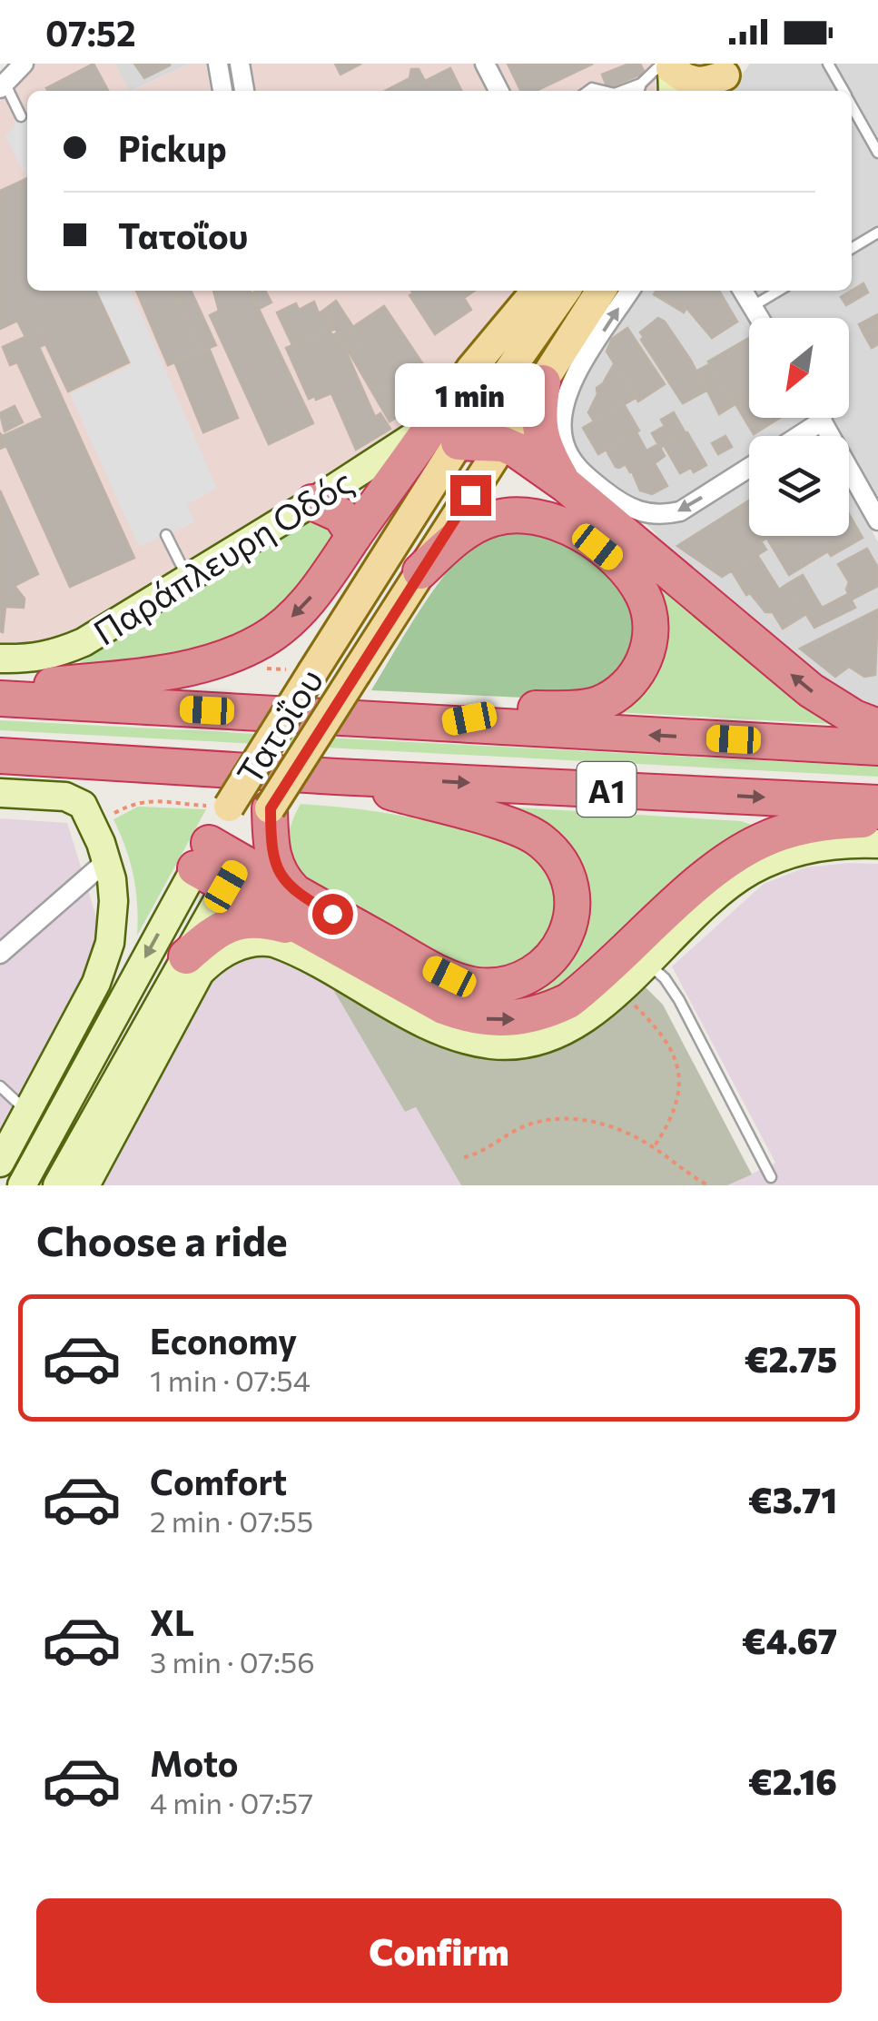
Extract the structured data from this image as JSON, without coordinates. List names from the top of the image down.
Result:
{
  "streets": {
    "highway": ["Α1"],
    "main road": ["Τατοΐου"],
    "street": ["Παράπλευρη Οδός"]
  },
  "crossings": [
    ["Παράπλευρη Οδός", "Τατοΐου"]
  ],
  "north": "bottom left",
  "page": {
    "status": "07:52",
    "banner": ["Pickup", "Τατοΐου"],
    "bubble": "1 min",
    "heading": "Choose a ride",
    "list": [
      {
        "name": "Economy",
        "note": "1 min · 07:54",
        "value": "€2.75"
      },
      {
        "name": "Comfort",
        "note": "2 min · 07:55",
        "value": "€3.71"
      },
      {
        "name": "XL",
        "note": "3 min · 07:56",
        "value": "€4.67"
      },
      {
        "name": "Moto",
        "note": "4 min · 07:57",
        "value": "€2.16"
      }
    ],
    "buttons": "Confirm"
  }
}
